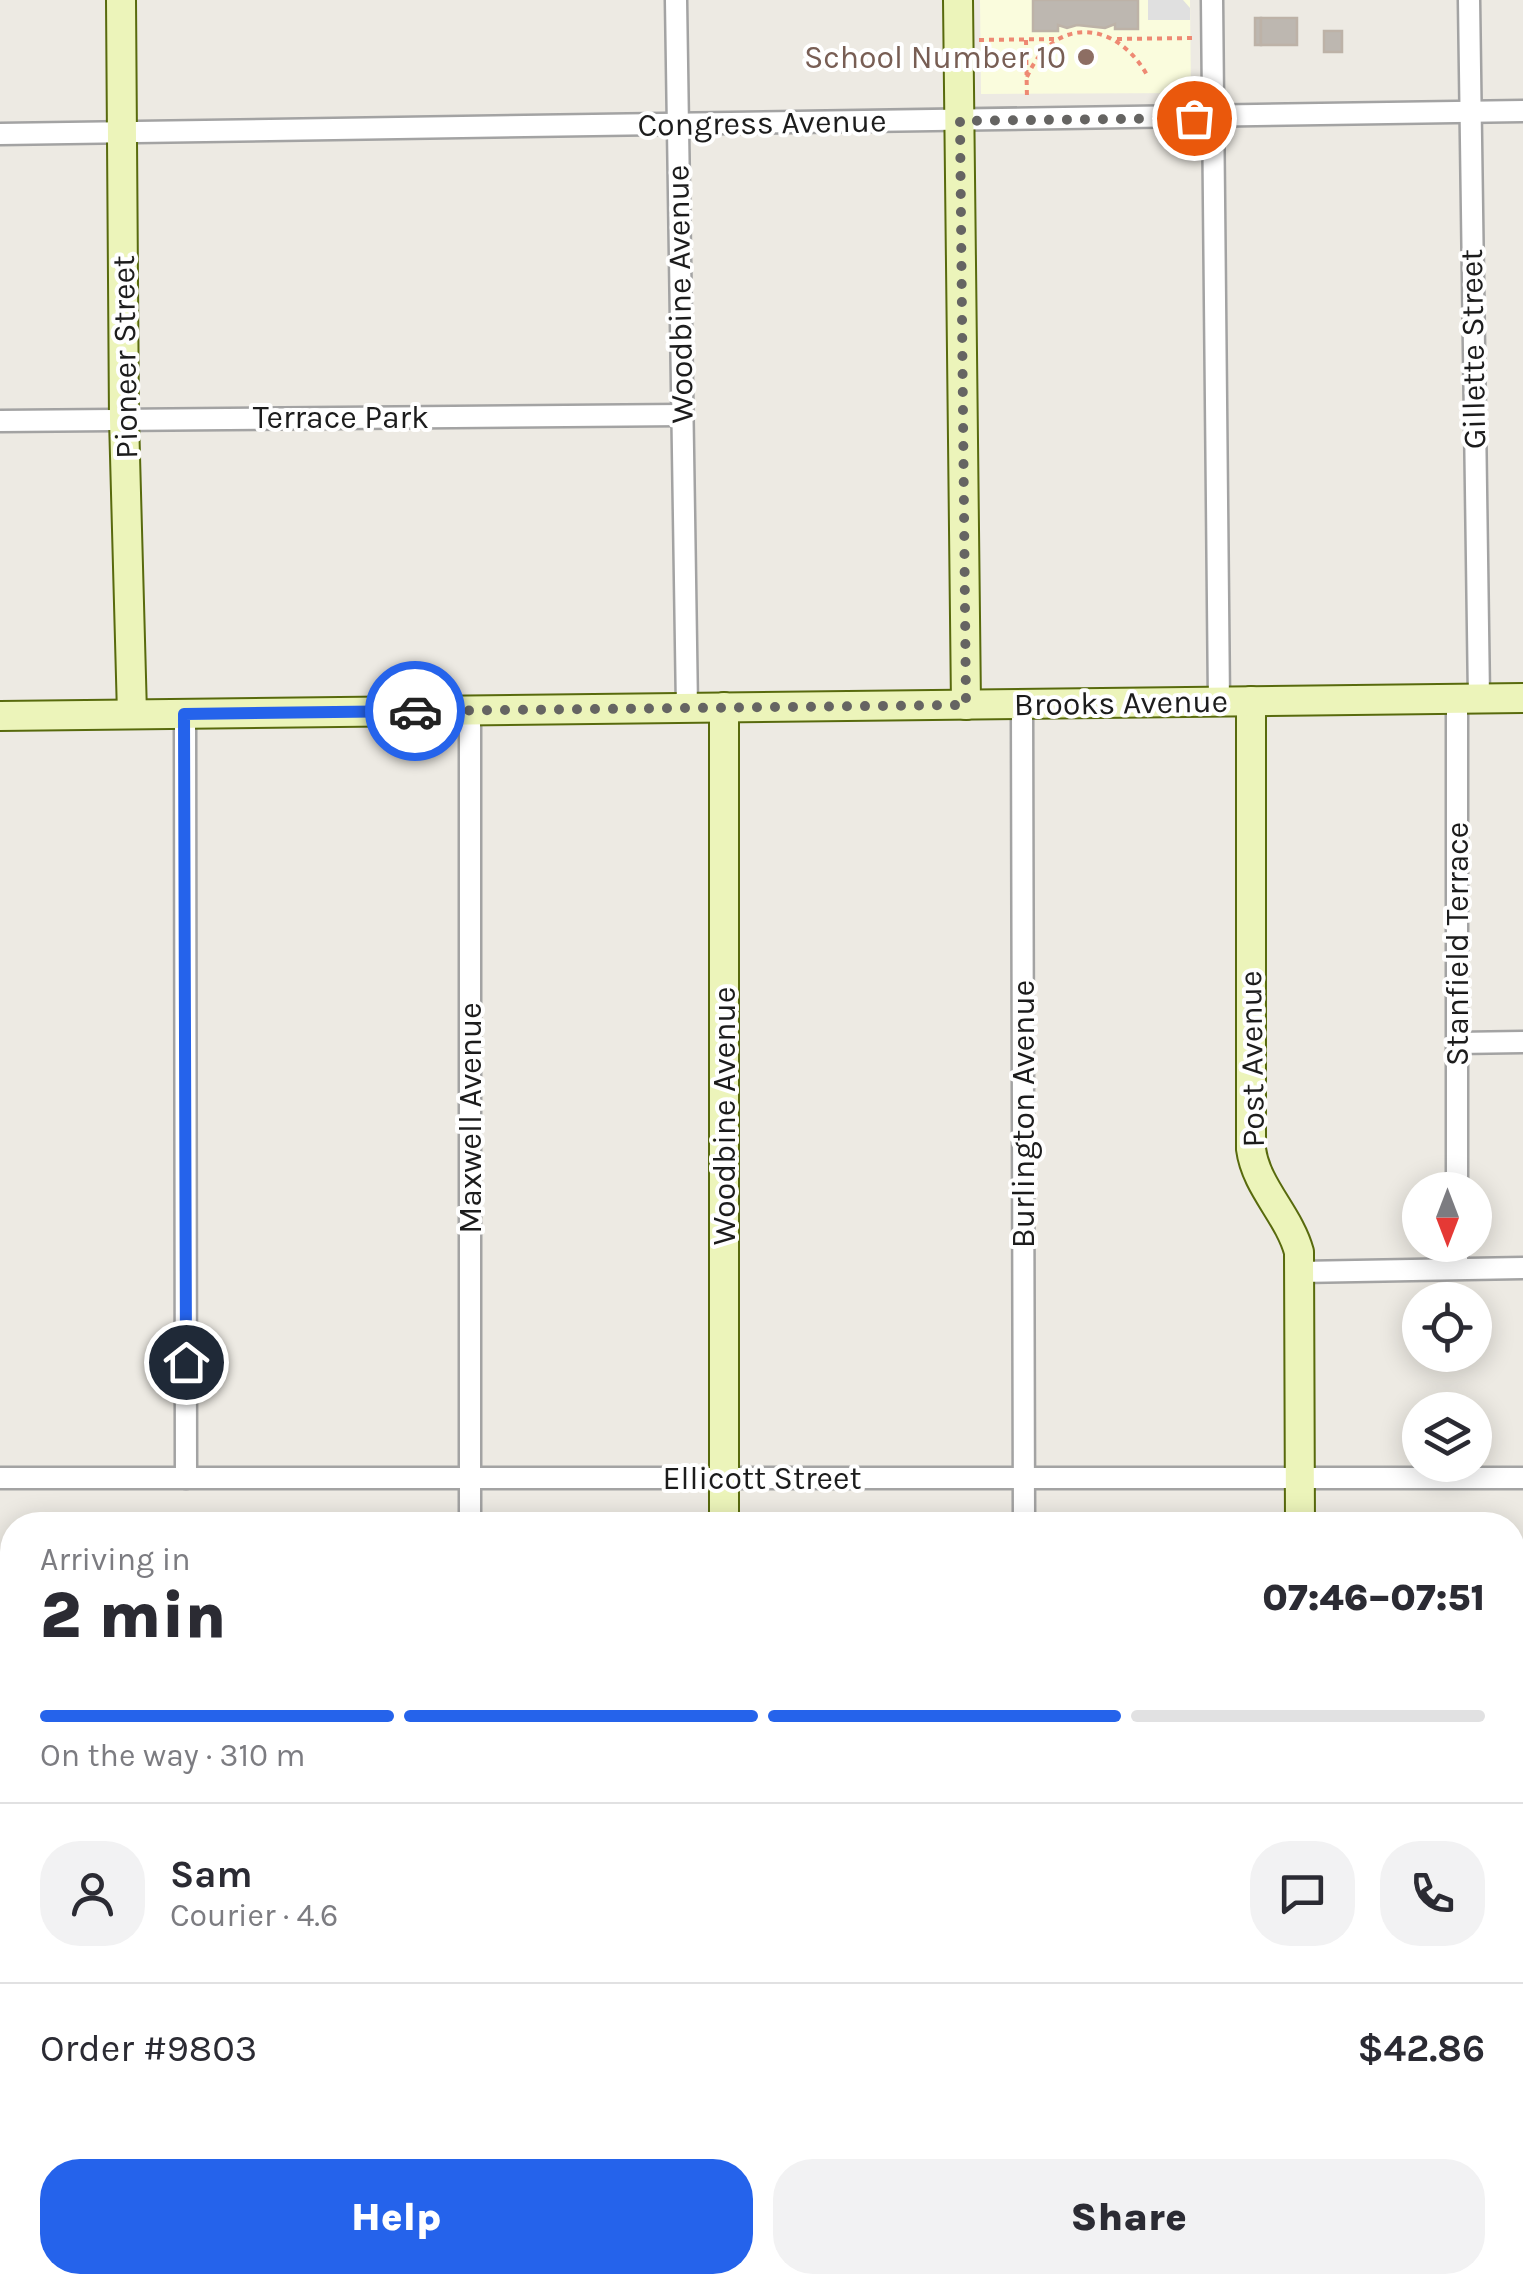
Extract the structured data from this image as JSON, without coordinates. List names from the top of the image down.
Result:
{
  "streets": {
    "street": [
      "Congress Avenue",
      "Woodbine Avenue",
      "Gillette Street",
      "Pioneer Street",
      "Terrace Park",
      "Brooks Avenue",
      "Stanfield Terrace",
      "Post Avenue",
      "Burlington Avenue",
      "Maxwell Avenue",
      "Ellicott Street"
    ]
  },
  "crossings": [
    ["Congress Avenue", "Woodbine Avenue"],
    ["Congress Avenue", "Gillette Street"],
    ["Congress Avenue", "Pioneer Street"],
    ["Woodbine Avenue", "Terrace Park"],
    ["Woodbine Avenue", "Brooks Avenue"],
    ["Woodbine Avenue", "Ellicott Street"],
    ["Gillette Street", "Brooks Avenue"],
    ["Gillette Street", "Stanfield Terrace"],
    ["Pioneer Street", "Terrace Park"],
    ["Pioneer Street", "Brooks Avenue"],
    ["Brooks Avenue", "Stanfield Terrace"],
    ["Brooks Avenue", "Post Avenue"],
    ["Brooks Avenue", "Burlington Avenue"],
    ["Brooks Avenue", "Maxwell Avenue"],
    ["Post Avenue", "Ellicott Street"],
    ["Burlington Avenue", "Ellicott Street"],
    ["Maxwell Avenue", "Ellicott Street"]
  ],
  "places": ["School Number 10"],
  "north": "bottom",
  "page": {
    "heading": ["2 min", "Arriving in", "07:46–07:51"],
    "panel": [
      "Sam",
      "Courier · 4.6",
      "Order #9803",
      "$42.86"
    ],
    "bar": "On the way · 310 m",
    "buttons": ["Help", "Share"]
  }
}
